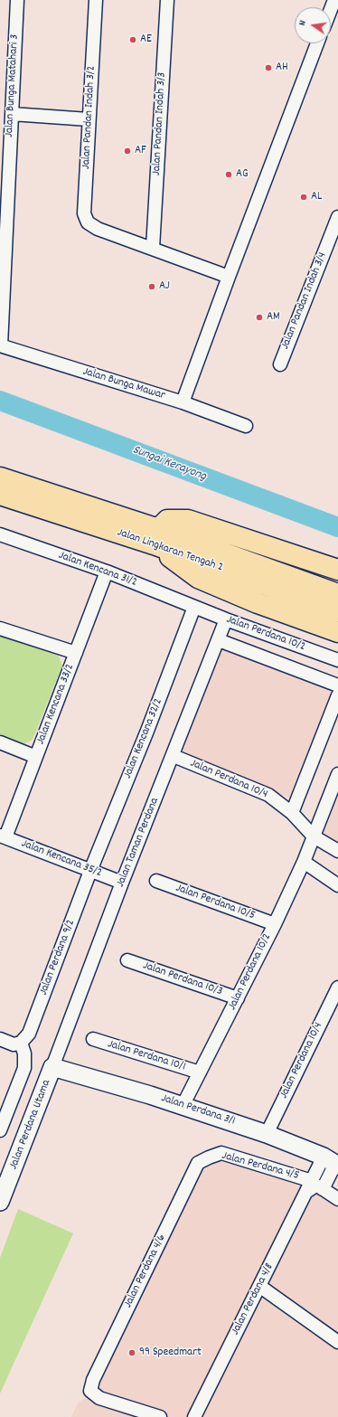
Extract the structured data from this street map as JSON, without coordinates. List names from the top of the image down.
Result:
{
  "streets": {
    "highway": ["Jalan Lingkaran Tengah 2"],
    "street": [
      "Jalan Bunga Matahari 3",
      "Jalan Pandan Indah 3/2",
      "Jalan Pandan Indah 3/3",
      "Jalan Pandan Indah 3/4",
      "Jalan Bunga Mawar",
      "Jalan Kencana 31/2",
      "Jalan Perdana 10/2",
      "Jalan Kencana 33/2",
      "Jalan Kencana 32/2",
      "Jalan Perdana 10/4",
      "Jalan Taman Perdana",
      "Jalan Kencana 35/2",
      "Jalan Perdana 10/5",
      "Jalan Perdana 9/2",
      "Jalan Perdana 10/3",
      "Jalan Perdana 10/1",
      "Jalan Perdana 3/1",
      "Jalan Perdana Utama",
      "Jalan Perdana 4/5",
      "Jalan Perdana 4/6",
      "Jalan Perdana 4/8"
    ]
  },
  "crossings": [
    ["Jalan Bunga Matahari 3", "Jalan Bunga Mawar"],
    ["Jalan Pandan Indah 3/2", "Jalan Pandan Indah 3/3"],
    ["Jalan Kencana 31/2", "Jalan Perdana 10/2"],
    ["Jalan Kencana 31/2", "Jalan Kencana 33/2"],
    ["Jalan Kencana 31/2", "Jalan Kencana 32/2"],
    ["Jalan Perdana 10/2", "Jalan Kencana 32/2"],
    ["Jalan Perdana 10/2", "Jalan Perdana 10/4"],
    ["Jalan Perdana 10/2", "Jalan Taman Perdana"],
    ["Jalan Perdana 10/2", "Jalan Perdana 10/5"],
    ["Jalan Perdana 10/2", "Jalan Perdana 10/3"],
    ["Jalan Perdana 10/2", "Jalan Perdana 10/1"],
    ["Jalan Perdana 10/2", "Jalan Perdana 3/1"],
    ["Jalan Kencana 33/2", "Jalan Kencana 35/2"],
    ["Jalan Kencana 32/2", "Jalan Kencana 35/2"],
    ["Jalan Kencana 32/2", "Jalan Perdana 9/2"],
    ["Jalan Perdana 10/4", "Jalan Taman Perdana"],
    ["Jalan Perdana 10/4", "Jalan Perdana 3/1"],
    ["Jalan Taman Perdana", "Jalan Kencana 35/2"],
    ["Jalan Taman Perdana", "Jalan Perdana 3/1"],
    ["Jalan Taman Perdana", "Jalan Perdana Utama"],
    ["Jalan Kencana 35/2", "Jalan Perdana 9/2"],
    ["Jalan Perdana 3/1", "Jalan Perdana Utama"],
    ["Jalan Perdana 3/1", "Jalan Perdana 4/8"],
    ["Jalan Perdana 4/5", "Jalan Perdana 4/6"],
    ["Jalan Perdana 4/5", "Jalan Perdana 4/8"]
  ],
  "water": ["Sungai Kerayong"],
  "places": [
    "AE",
    "AH",
    "AF",
    "AG",
    "AL",
    "AJ",
    "AM",
    "99 Speedmart"
  ],
  "north": "left"
}
